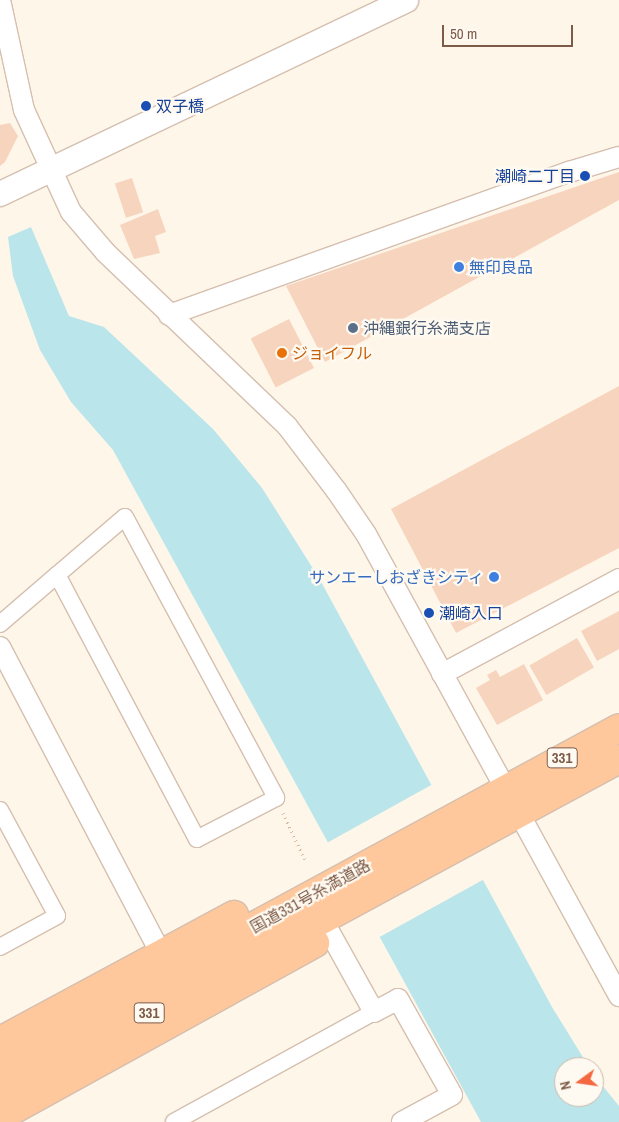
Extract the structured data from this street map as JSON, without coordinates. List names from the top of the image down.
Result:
{
  "streets": {
    "highway": ["331", "国道331号糸満道路"]
  },
  "places": [
    "双子橋",
    "潮崎二丁目",
    "無印良品",
    "沖縄銀行糸満支店",
    "ジョイフル",
    "サンエーしおざきシティ",
    "潮崎入口"
  ],
  "scale_bar": "50 m",
  "north": "left"
}
